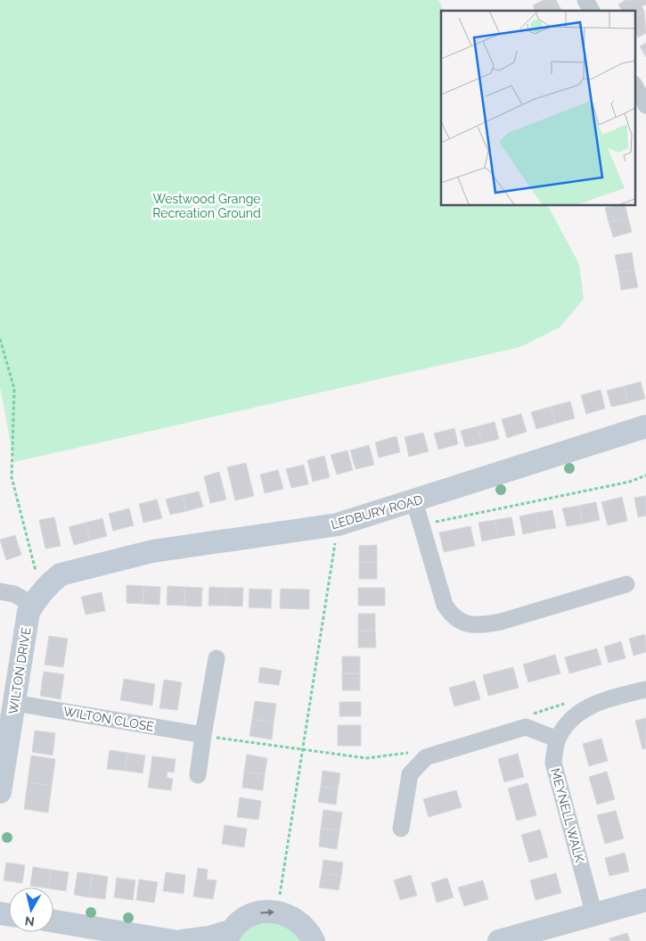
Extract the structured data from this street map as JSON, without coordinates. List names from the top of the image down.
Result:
{
  "streets": {
    "street": [
      "LEDBURY ROAD",
      "WILTON DRIVE",
      "WILTON CLOSE",
      "MEYNELL WALK"
    ]
  },
  "crossings": [
    ["LEDBURY ROAD", "WILTON DRIVE"],
    ["WILTON DRIVE", "WILTON CLOSE"]
  ],
  "parks": ["Westwood Grange Recreation Ground"],
  "north": "bottom"
}
